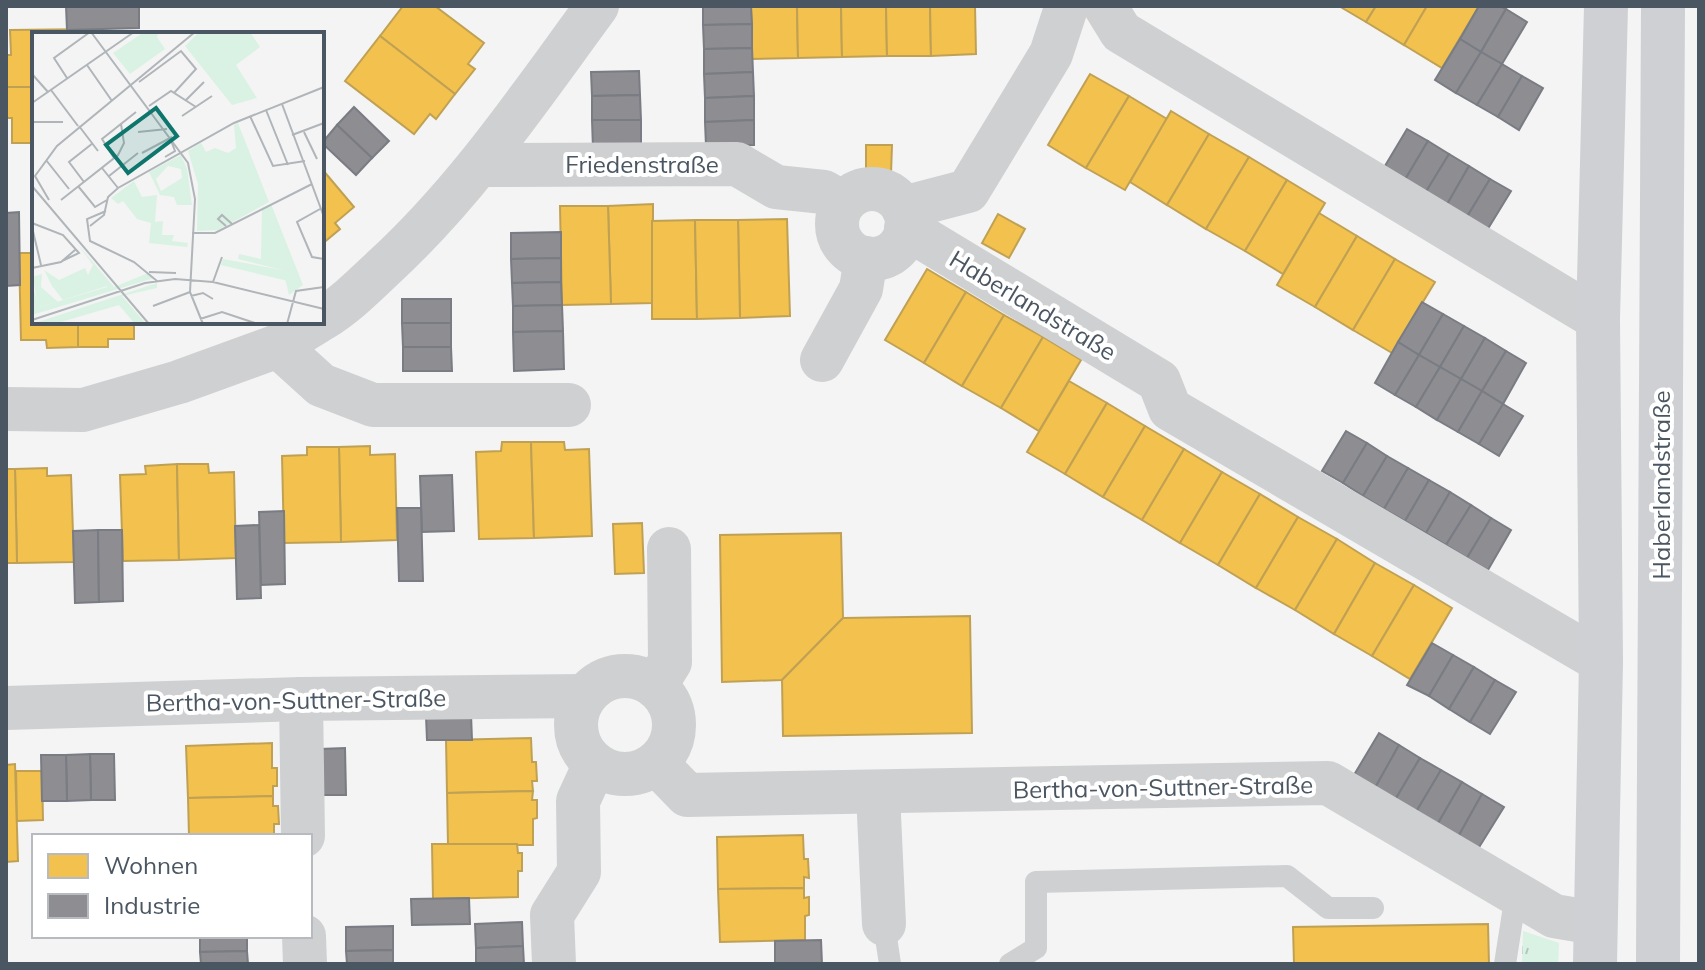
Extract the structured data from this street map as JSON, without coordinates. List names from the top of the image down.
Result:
{
  "streets": {
    "street": ["Friedenstraße", "Haberlandstraße", "Bertha-von-Suttner-Straße"]
  },
  "crossings": [
    ["Friedenstraße", "Haberlandstraße"]
  ],
  "legend": ["Wohnen", "Industrie"]
}
